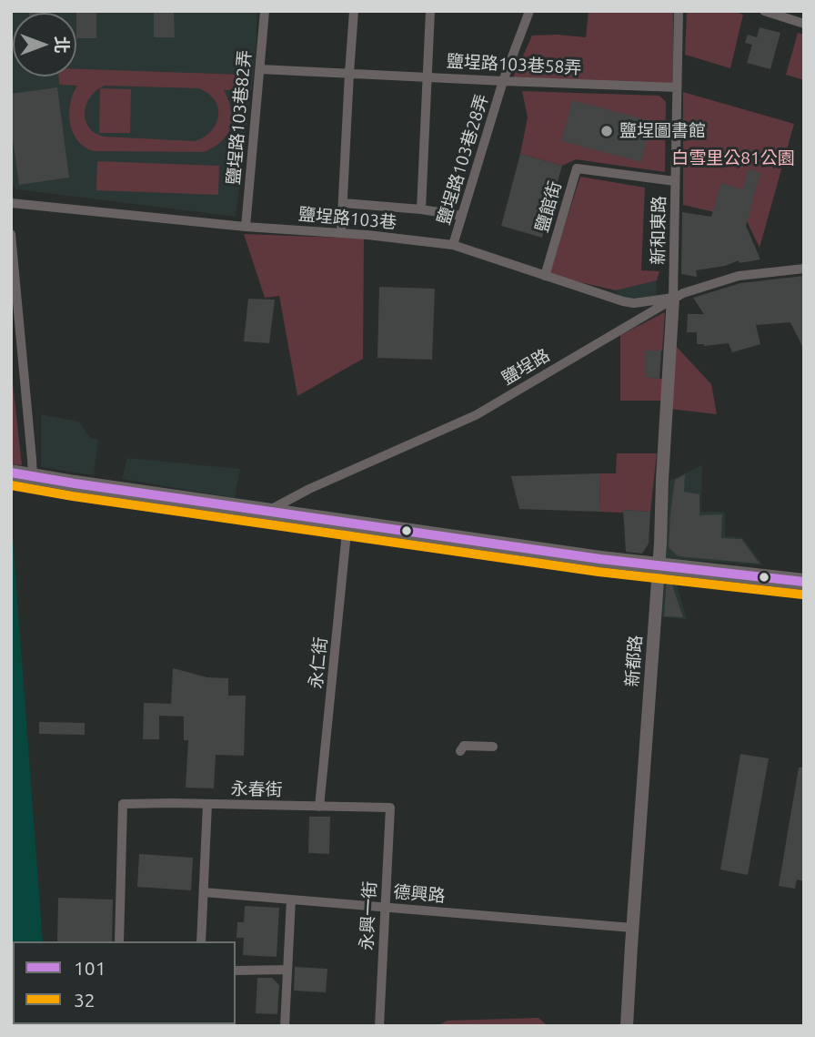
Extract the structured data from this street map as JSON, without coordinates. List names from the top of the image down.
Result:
{
  "streets": {
    "street": [
      "鹽埕路103巷58弄",
      "鹽埕路103巷82弄",
      "鹽埕路103巷28弄",
      "鹽館街",
      "鹽埕路103巷",
      "新和東路",
      "鹽埕路",
      "新都路",
      "永仁街",
      "永春街",
      "德興路",
      "永興一街"
    ]
  },
  "crossings": [
    ["鹽埕路103巷58弄", "鹽埕路103巷82弄"],
    ["鹽埕路103巷58弄", "鹽埕路103巷28弄"],
    ["鹽埕路103巷58弄", "新和東路"],
    ["鹽埕路103巷82弄", "鹽埕路103巷"],
    ["鹽埕路103巷28弄", "鹽埕路103巷"],
    ["鹽館街", "鹽埕路103巷"],
    ["鹽館街", "新和東路"],
    ["鹽埕路103巷", "新和東路"],
    ["鹽埕路103巷", "鹽埕路"],
    ["鹽埕路103巷", "新都路"],
    ["新和東路", "鹽埕路"],
    ["新和東路", "新都路"],
    ["鹽埕路", "新都路"],
    ["新都路", "德興路"],
    ["永仁街", "永春街"],
    ["永春街", "永興一街"],
    ["德興路", "永興一街"]
  ],
  "parks": ["白雪里公81公園"],
  "places": ["鹽埕圖書館"],
  "lines": ["transit line 101", "transit line 32"],
  "legend": ["101", "32"],
  "north": "right"
}
